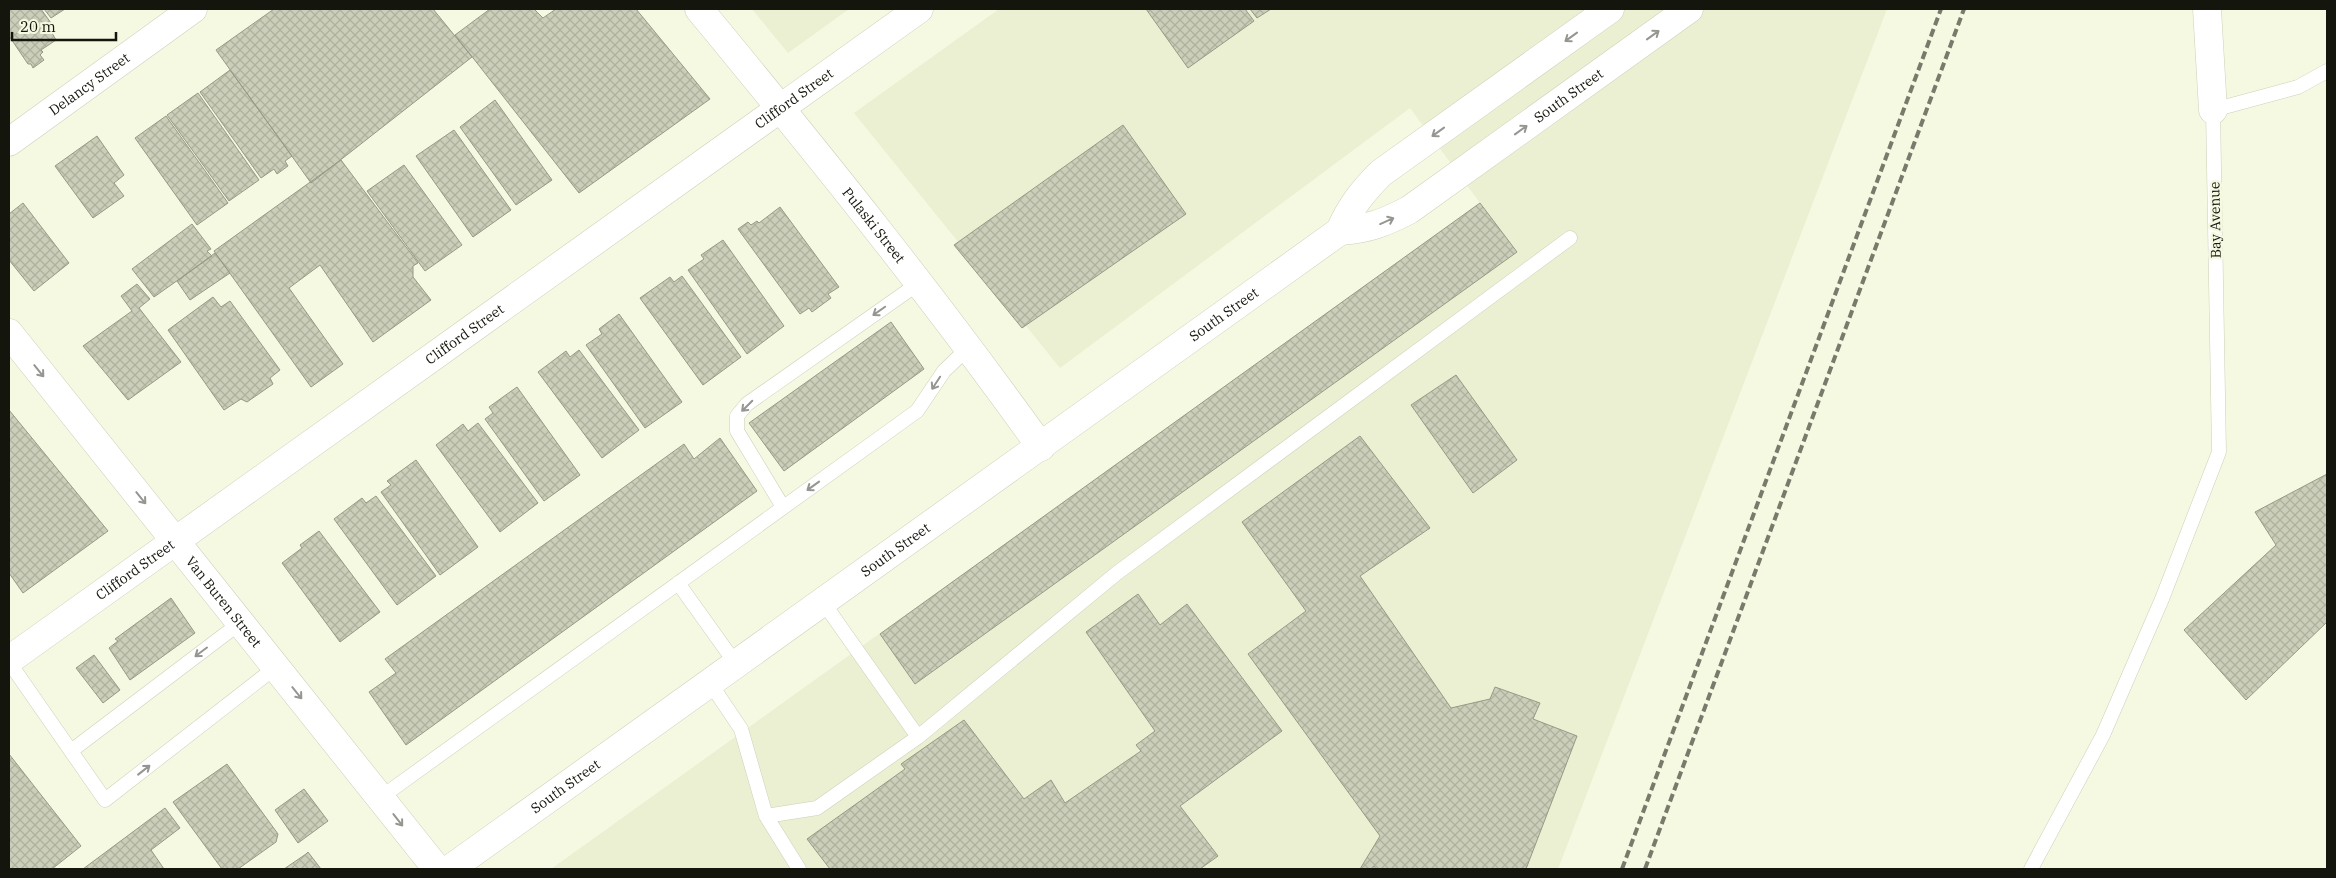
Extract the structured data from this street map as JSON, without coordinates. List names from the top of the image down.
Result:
{
  "streets": {
    "street": [
      "Delancy Street",
      "South Street",
      "Clifford Street",
      "Pulaski Street",
      "Van Buren Street"
    ],
    "lane": ["Bay Avenue"]
  },
  "crossings": [
    ["South Street", "Pulaski Street"],
    ["Clifford Street", "Pulaski Street"],
    ["Clifford Street", "Van Buren Street"]
  ],
  "one_way": ["Van Buren Street"],
  "scale_bar": "20 m"
}
